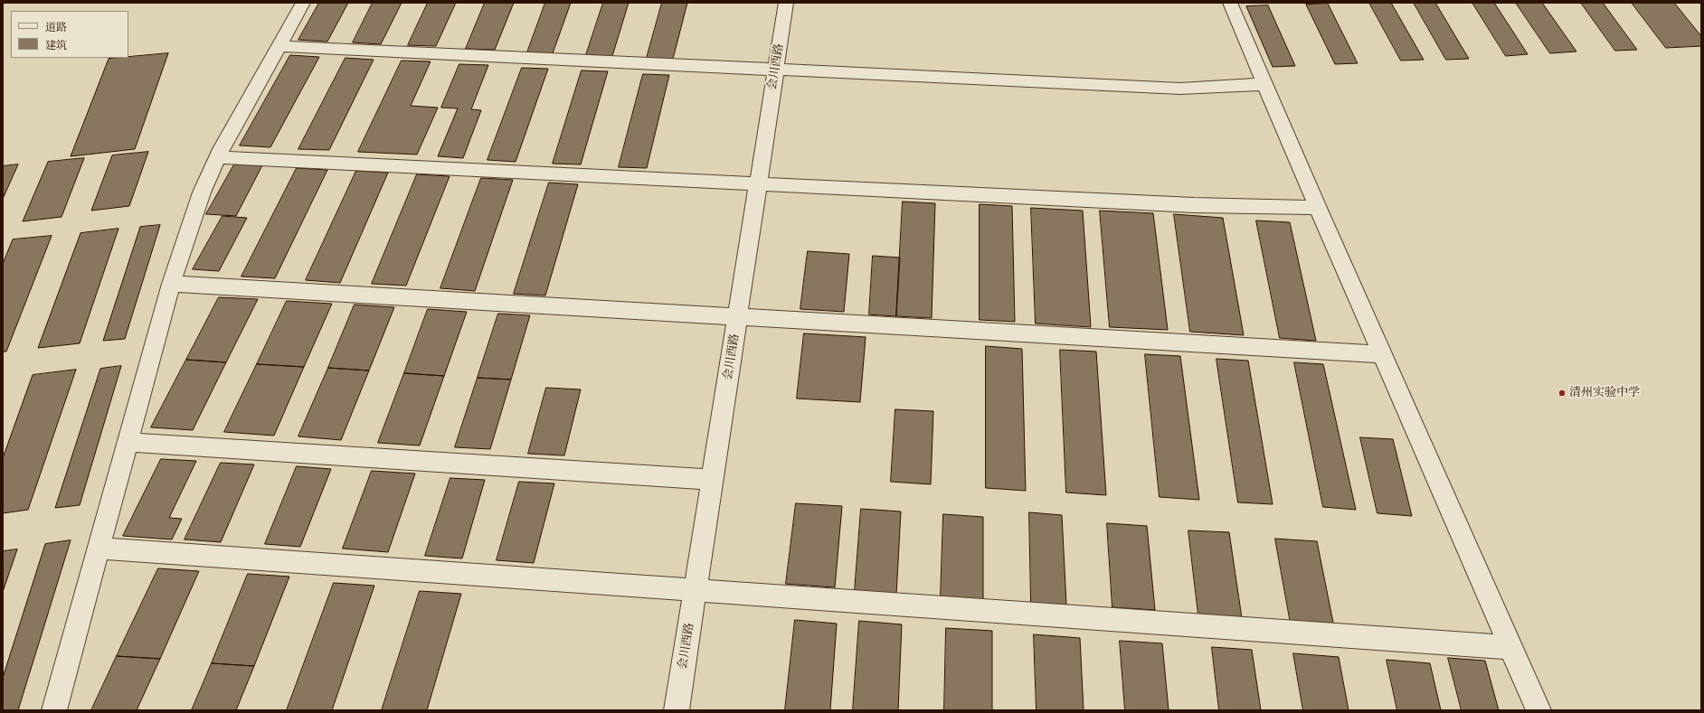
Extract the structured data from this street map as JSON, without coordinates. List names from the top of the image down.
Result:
{
  "streets": {
    "street": ["会川西路"]
  },
  "places": ["清州实验中学"],
  "legend": ["道路", "建筑"]
}
